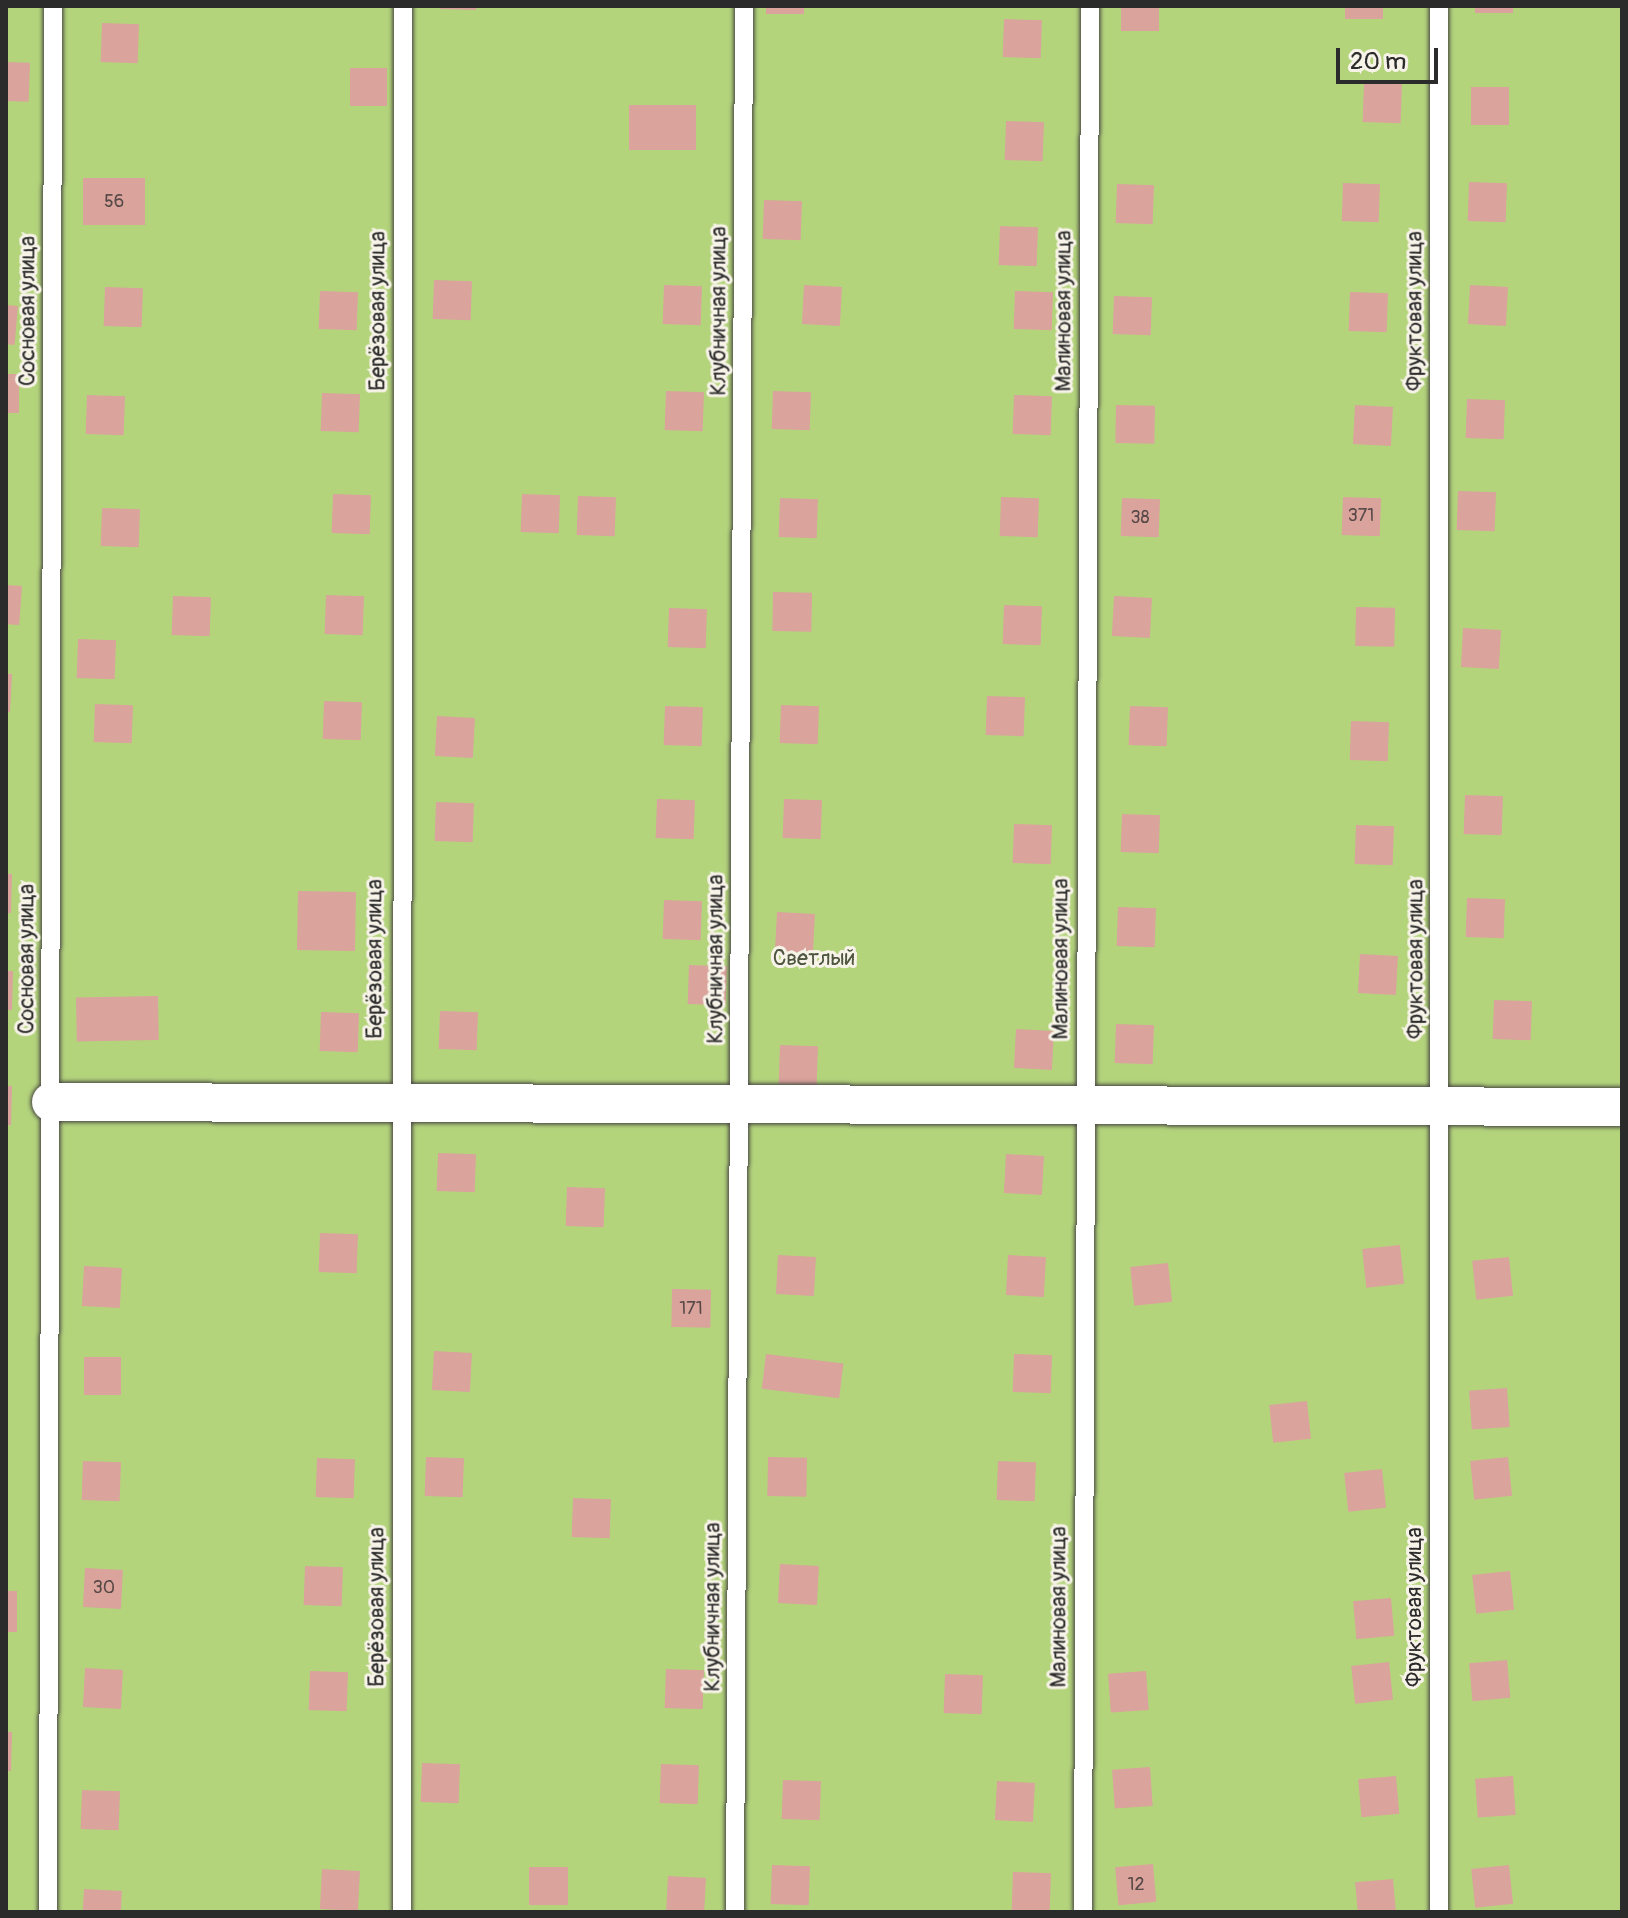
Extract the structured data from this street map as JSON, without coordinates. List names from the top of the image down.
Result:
{
  "streets": {
    "lane": [
      "Сосновая улица",
      "Берёзовая улица",
      "Клубничная улица",
      "Малиновая улица",
      "Фруктовая улица"
    ]
  },
  "parks": ["Светлый"],
  "house_numbers": [
    "56",
    "371",
    "38",
    "171",
    "30",
    "12"
  ],
  "scale_bar": "20 m"
}
